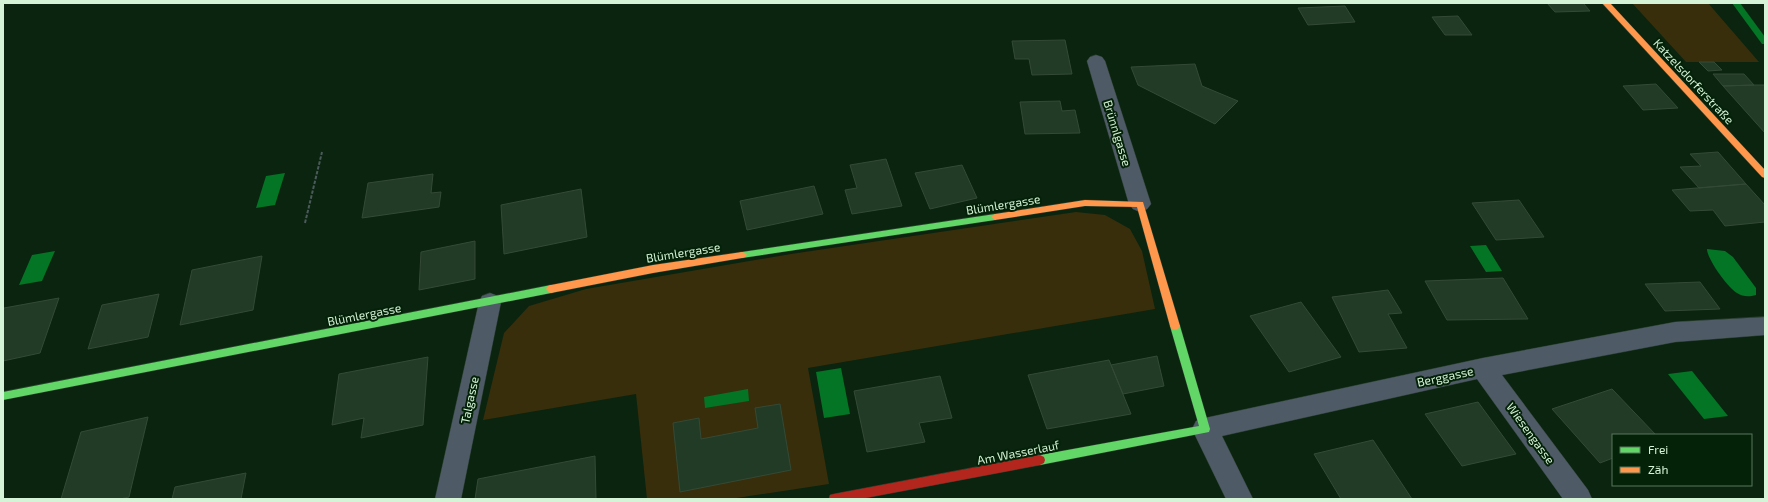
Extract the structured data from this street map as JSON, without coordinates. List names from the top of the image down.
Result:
{
  "streets": {
    "street": [
      "Katzelsdorferstraße",
      "Brünnlgasse",
      "Blümlergasse",
      "Berggasse",
      "Talgasse",
      "Wiesengasse",
      "Am Wasserlauf"
    ]
  },
  "crossings": [
    ["Brünnlgasse", "Blümlergasse"],
    ["Blümlergasse", "Talgasse"],
    ["Berggasse", "Wiesengasse"],
    ["Berggasse", "Am Wasserlauf"]
  ],
  "legend": ["Frei", "Zäh"]
}
